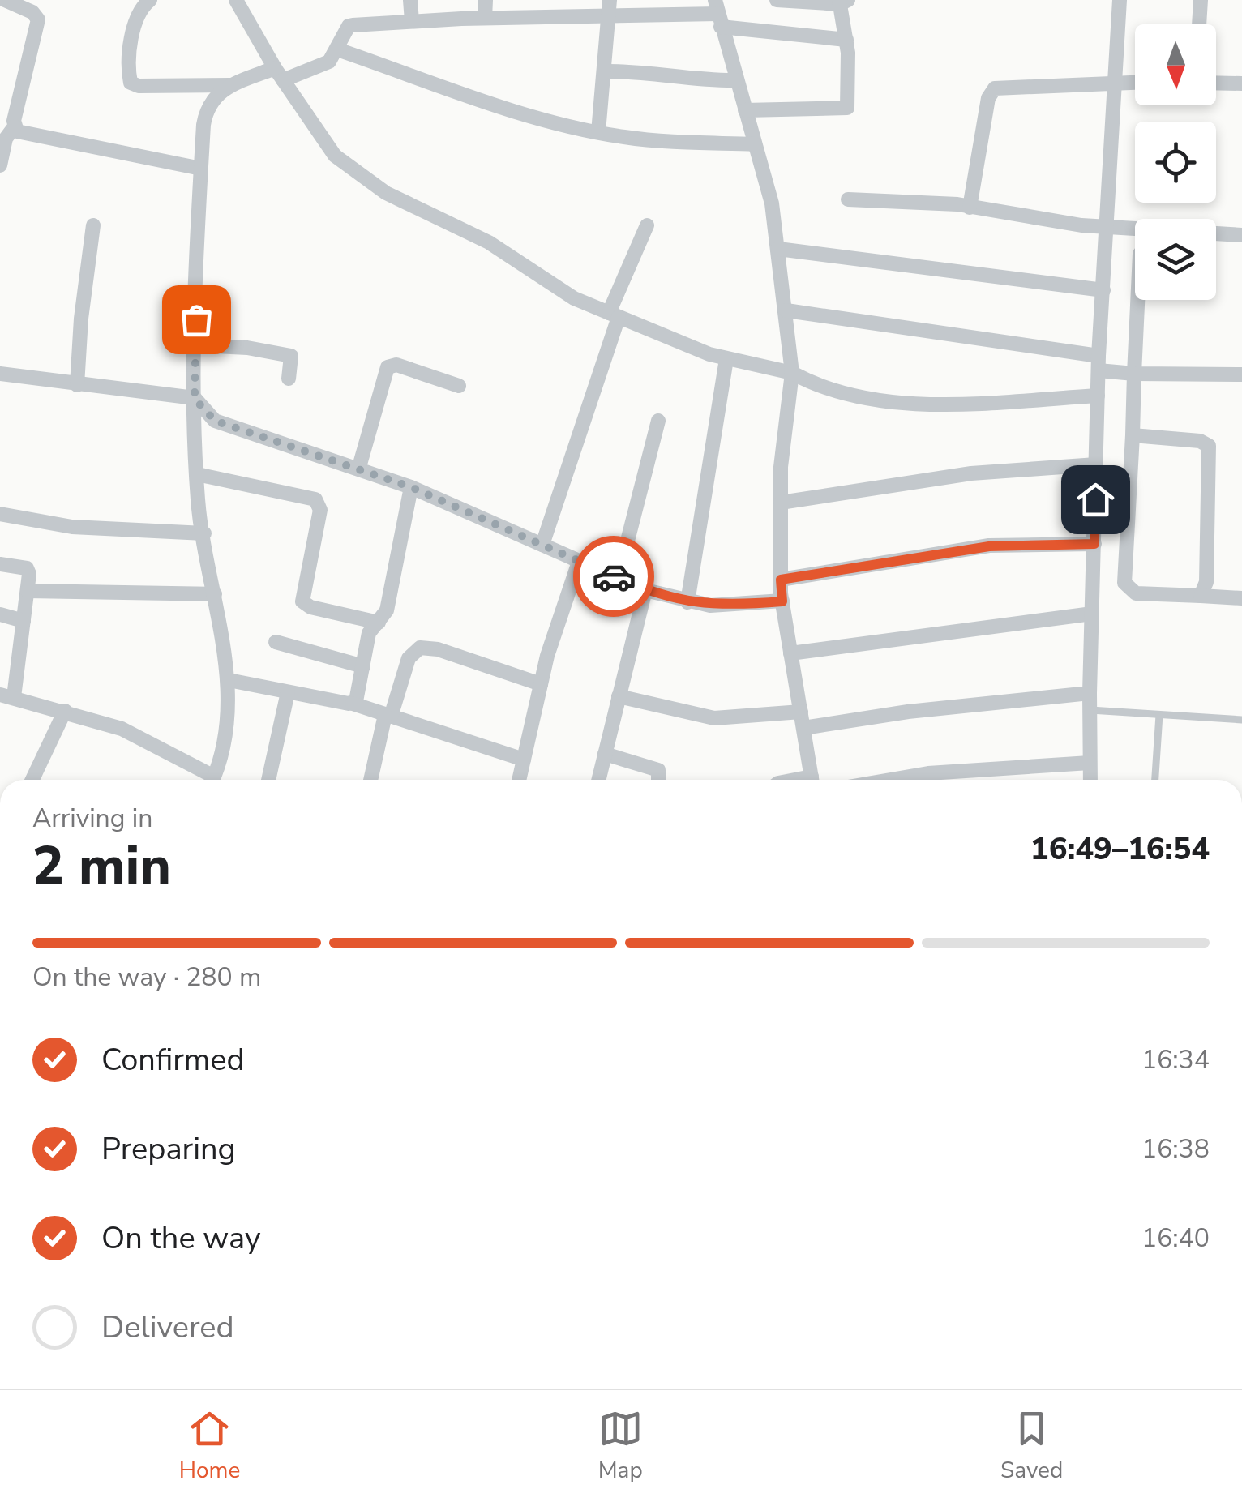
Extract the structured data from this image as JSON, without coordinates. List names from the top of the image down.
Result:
{
  "north": "bottom",
  "page": {
    "heading": ["2 min", "Arriving in", "16:49–16:54"],
    "bar": "On the way · 280 m",
    "list": [
      ["Confirmed", "16:34"],
      ["Preparing", "16:38"],
      ["On the way", "16:40"],
      "Delivered"
    ],
    "tabs": ["Home", "Map", "Saved"]
  }
}
